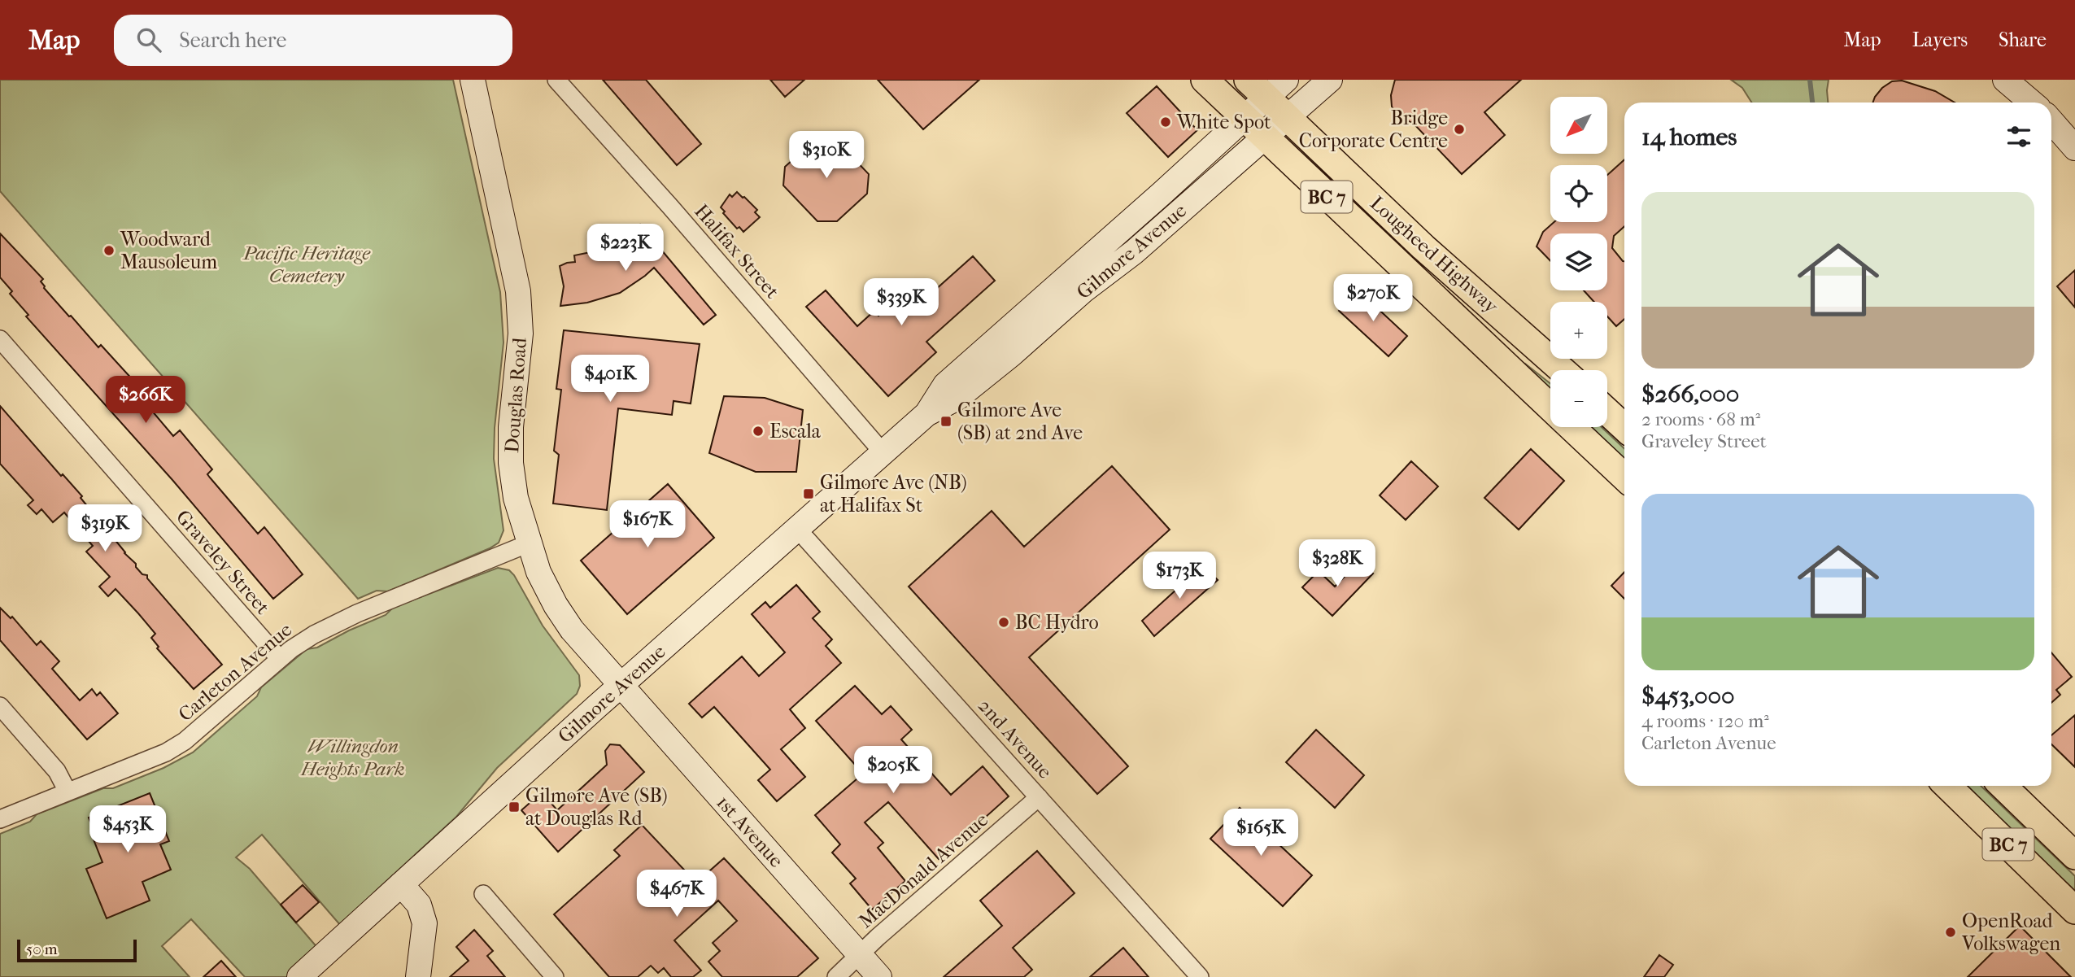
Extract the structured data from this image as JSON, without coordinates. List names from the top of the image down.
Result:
{
  "streets": {
    "main road": ["BC 7", "Lougheed Highway"],
    "street": [
      "Halifax Street",
      "Gilmore Avenue",
      "Douglas Road",
      "Graveley Street",
      "Carleton Avenue",
      "2nd Avenue",
      "1st Avenue",
      "MacDonald Avenue"
    ]
  },
  "crossings": [
    ["Halifax Street", "Gilmore Avenue"],
    ["Gilmore Avenue", "Lougheed Highway"],
    ["Gilmore Avenue", "Douglas Road"],
    ["Gilmore Avenue", "2nd Avenue"],
    ["Gilmore Avenue", "1st Avenue"],
    ["Douglas Road", "Carleton Avenue"],
    ["Douglas Road", "1st Avenue"],
    ["Graveley Street", "Carleton Avenue"],
    ["2nd Avenue", "MacDonald Avenue"],
    ["1st Avenue", "MacDonald Avenue"]
  ],
  "parks": ["Pacific Heritage Cemetery", "Willingdon Heights Park"],
  "places": {
    "other": [
      "White Spot",
      "Bridge Corporate Centre",
      "Woodward Mausoleum",
      "Escala",
      "BC Hydro",
      "OpenRoad Volkswagen"
    ],
    "transit": ["Gilmore Ave (SB) at 2nd Ave", "Gilmore Ave (NB) at Halifax St", "Gilmore Ave (SB) at Douglas Rd"]
  },
  "scale_bar": "50 m",
  "north": "bottom left",
  "page": {
    "header": "Map",
    "search": "Search here",
    "nav": ["Map", "Layers", "Share"],
    "map_buttons": ["+", "−"],
    "heading": "14 homes",
    "price": [
      "$310K",
      "$223K",
      "$270K",
      "$339K",
      "$401K",
      "$266K",
      "$167K",
      "$319K",
      "$328K",
      "$173K",
      "$205K",
      "$453K",
      "$165K",
      "$467K"
    ],
    "list": [
      {
        "name": "$266,000",
        "note": "2 rooms · 68 m² · Graveley Street"
      },
      {
        "name": "$453,000",
        "note": "4 rooms · 120 m² · Carleton Avenue"
      }
    ],
    "scale": "50 m"
  }
}
